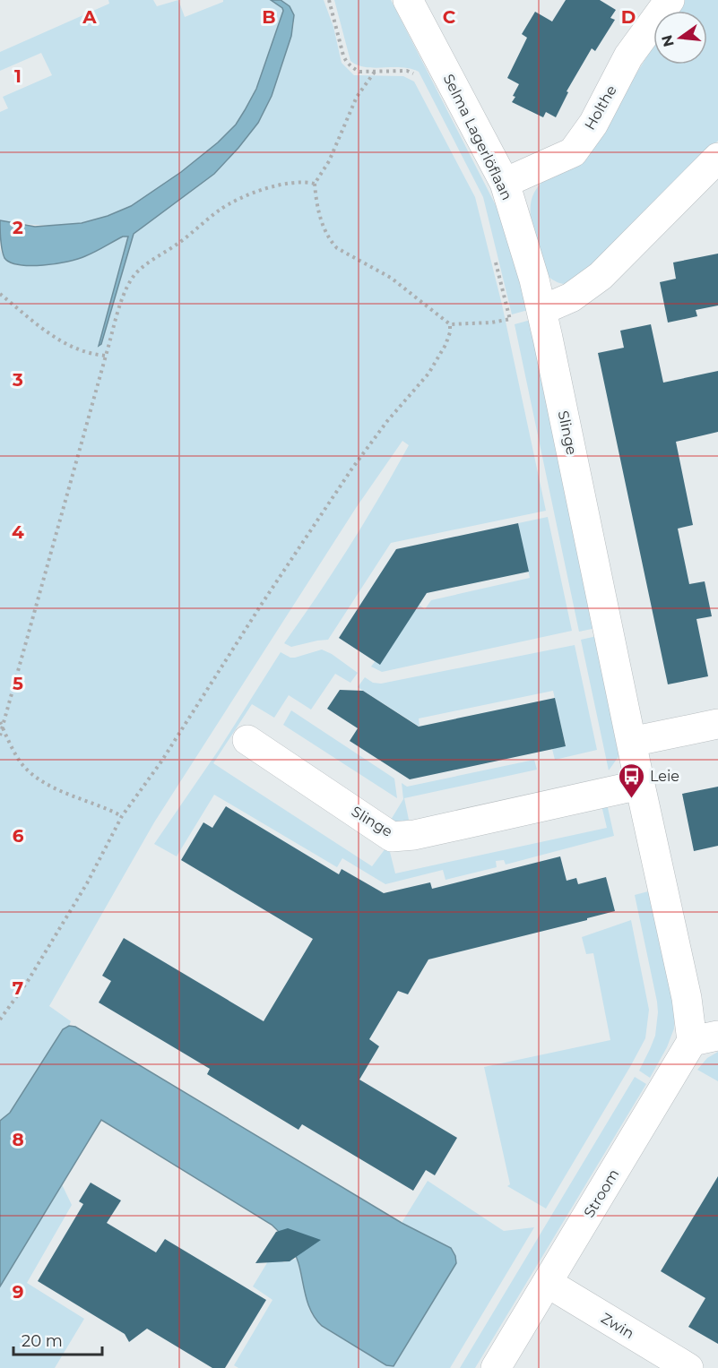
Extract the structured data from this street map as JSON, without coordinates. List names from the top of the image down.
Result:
{
  "streets": {
    "street": [
      "Holthe",
      "Selma Lagerlöflaan",
      "Slinge",
      "Stroom",
      "Zwin"
    ]
  },
  "crossings": [
    ["Holthe", "Selma Lagerlöflaan"],
    ["Selma Lagerlöflaan", "Slinge"],
    ["Slinge", "Stroom"],
    ["Stroom", "Zwin"]
  ],
  "places": {
    "bus stop": ["Leie"]
  },
  "scale_bar": "20 m",
  "north": "left",
  "grid": {
    "columns": [
      "A",
      "B",
      "C",
      "D"
    ],
    "rows": [
      "1",
      "2",
      "3",
      "4",
      "5",
      "6",
      "7",
      "8",
      "9"
    ]
  }
}
